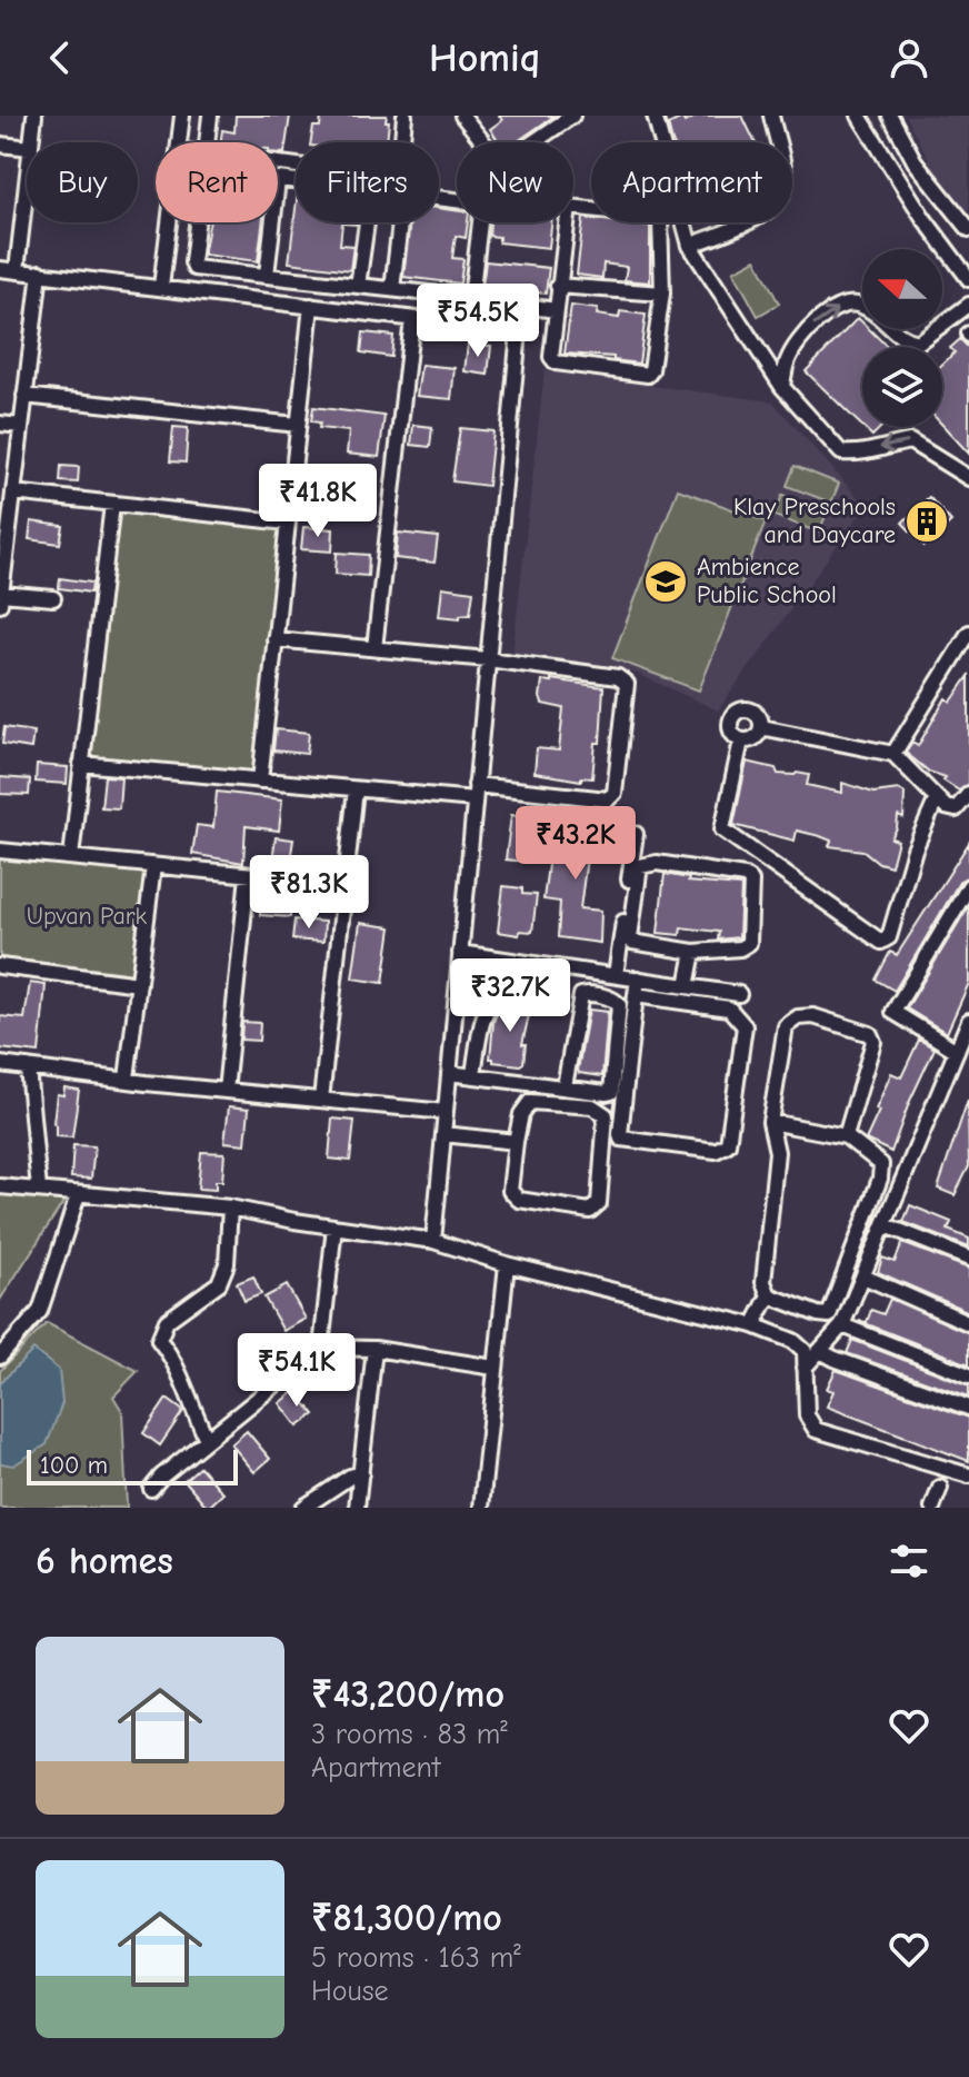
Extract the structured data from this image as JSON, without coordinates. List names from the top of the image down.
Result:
{
  "parks": ["Upvan Park"],
  "places": {
    "building": ["Klay Preschools and Daycare"],
    "school or university": ["Ambience Public School"]
  },
  "scale_bar": "100 m",
  "north": "left",
  "page": {
    "header": "Homiq",
    "chip": [
      "Buy",
      "Rent",
      "Filters",
      "New",
      "Apartment"
    ],
    "price": [
      "₹54.5K",
      "₹41.8K",
      "₹43.2K",
      "₹81.3K",
      "₹32.7K",
      "₹54.1K"
    ],
    "scale": "100 m",
    "heading": "6 homes",
    "list": [
      {
        "name": "₹43,200/mo",
        "note": "3 rooms · 83 m² · Apartment"
      },
      {
        "name": "₹81,300/mo",
        "note": "5 rooms · 163 m² · House"
      }
    ]
  }
}
